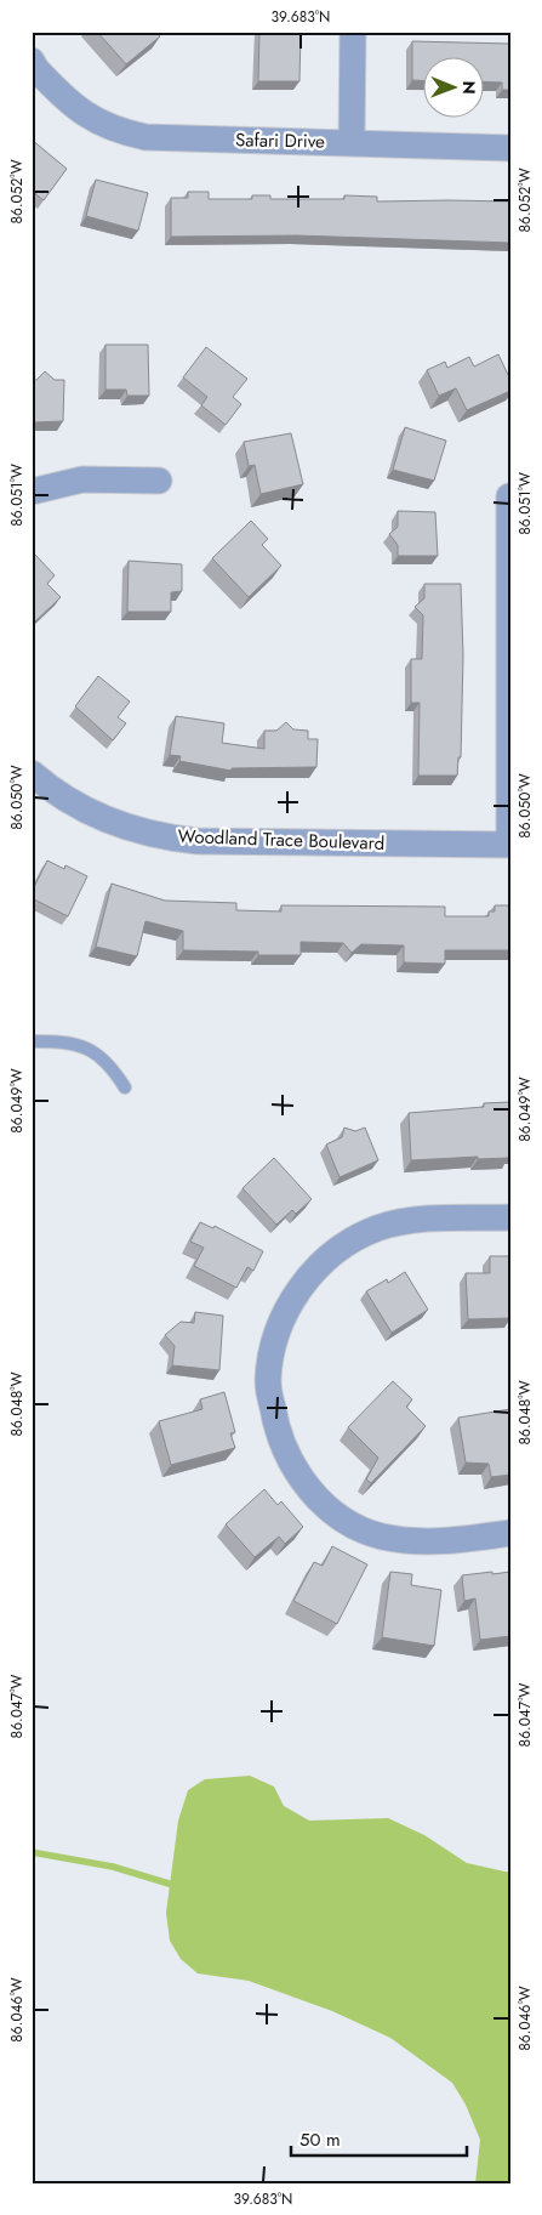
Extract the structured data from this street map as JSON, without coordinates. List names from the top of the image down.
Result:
{
  "streets": {
    "street": ["Safari Drive", "Woodland Trace Boulevard"]
  },
  "scale_bar": "50 m",
  "north": "right",
  "coordinates": [
    "39.683°N",
    "86.052°W",
    "86.051°W",
    "86.050°W",
    "86.049°W",
    "86.048°W",
    "86.047°W",
    "86.046°W"
  ]
}
